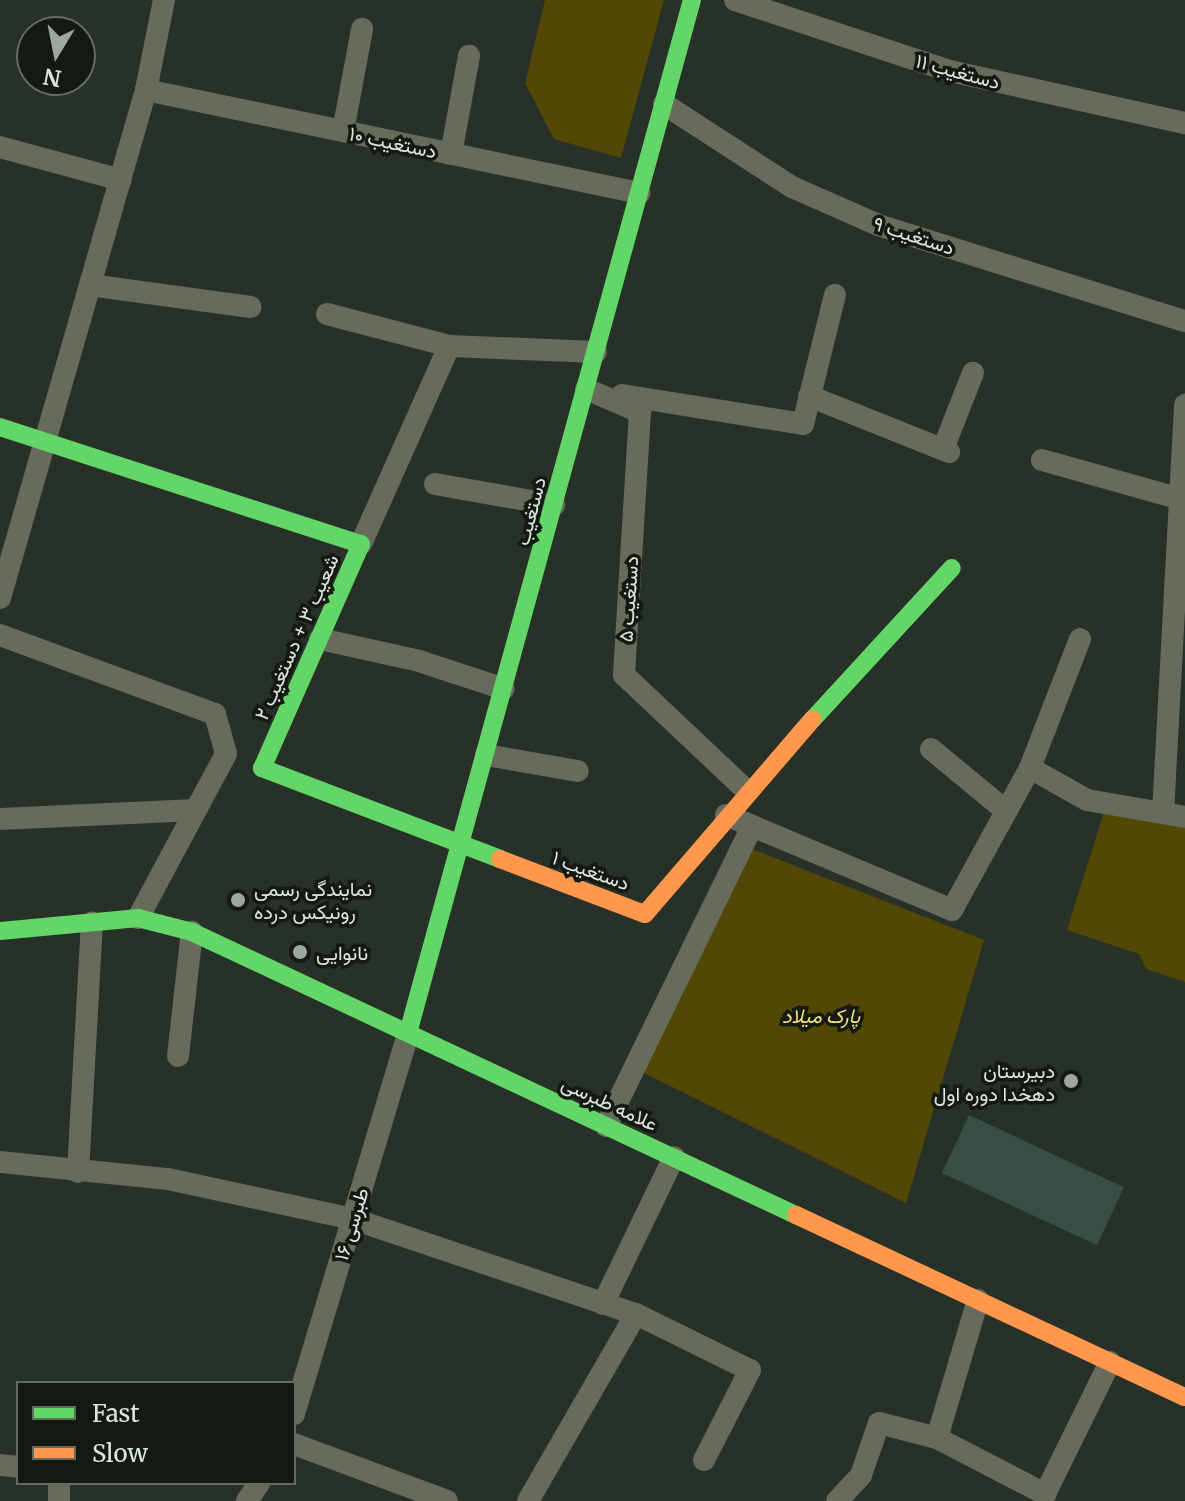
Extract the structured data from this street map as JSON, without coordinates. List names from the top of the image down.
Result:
{
  "streets": {
    "main road": [
      "دستغیب",
      "شعیب ۳ + دستغیب ۲",
      "دستغیب ۱",
      "علامه طبرسی"
    ],
    "street": [
      "دستغیب ۱۱",
      "دستغیب ۱۰",
      "دستغیب ۹",
      "دستغیب ۵",
      "طبرسی ۱۶"
    ]
  },
  "crossings": [
    ["دستغیب ۱۰", "دستغیب"],
    ["دستغیب ۹", "دستغیب"],
    ["دستغیب", "دستغیب ۵"],
    ["دستغیب", "دستغیب ۱"],
    ["دستغیب", "علامه طبرسی"],
    ["دستغیب", "طبرسی ۱۶"],
    ["دستغیب ۵", "دستغیب ۱"],
    ["علامه طبرسی", "طبرسی ۱۶"]
  ],
  "parks": ["پارک میلاد"],
  "places": ["نمایندگی رسمی رونیکس درده", "نانوایی", "دبیرستان دهخدا دوره اول"],
  "legend": ["Fast", "Slow"],
  "north": "bottom"
}
